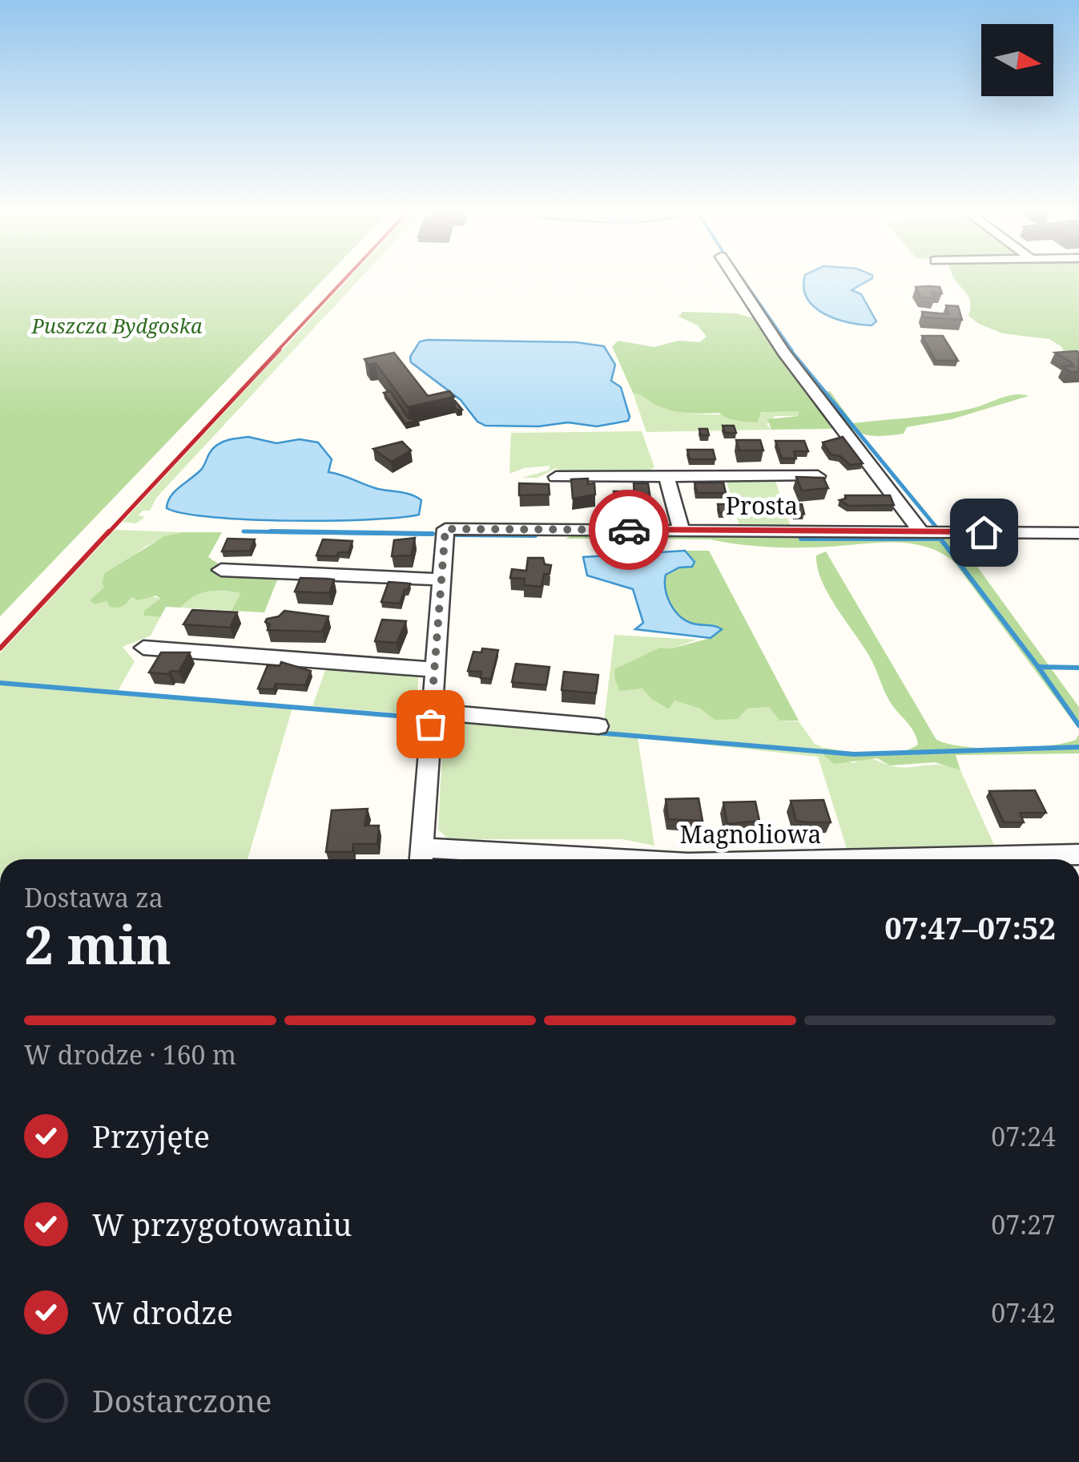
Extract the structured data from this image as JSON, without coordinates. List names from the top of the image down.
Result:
{
  "streets": {
    "street": ["Prosta", "Magnoliowa"]
  },
  "parks": ["Puszcza Bydgoska"],
  "north": "right",
  "page": {
    "heading": ["2 min", "Dostawa za", "07:47–07:52"],
    "bar": "W drodze · 160 m",
    "list": [
      ["Przyjęte", "07:24"],
      ["W przygotowaniu", "07:27"],
      ["W drodze", "07:42"],
      "Dostarczone"
    ]
  }
}
